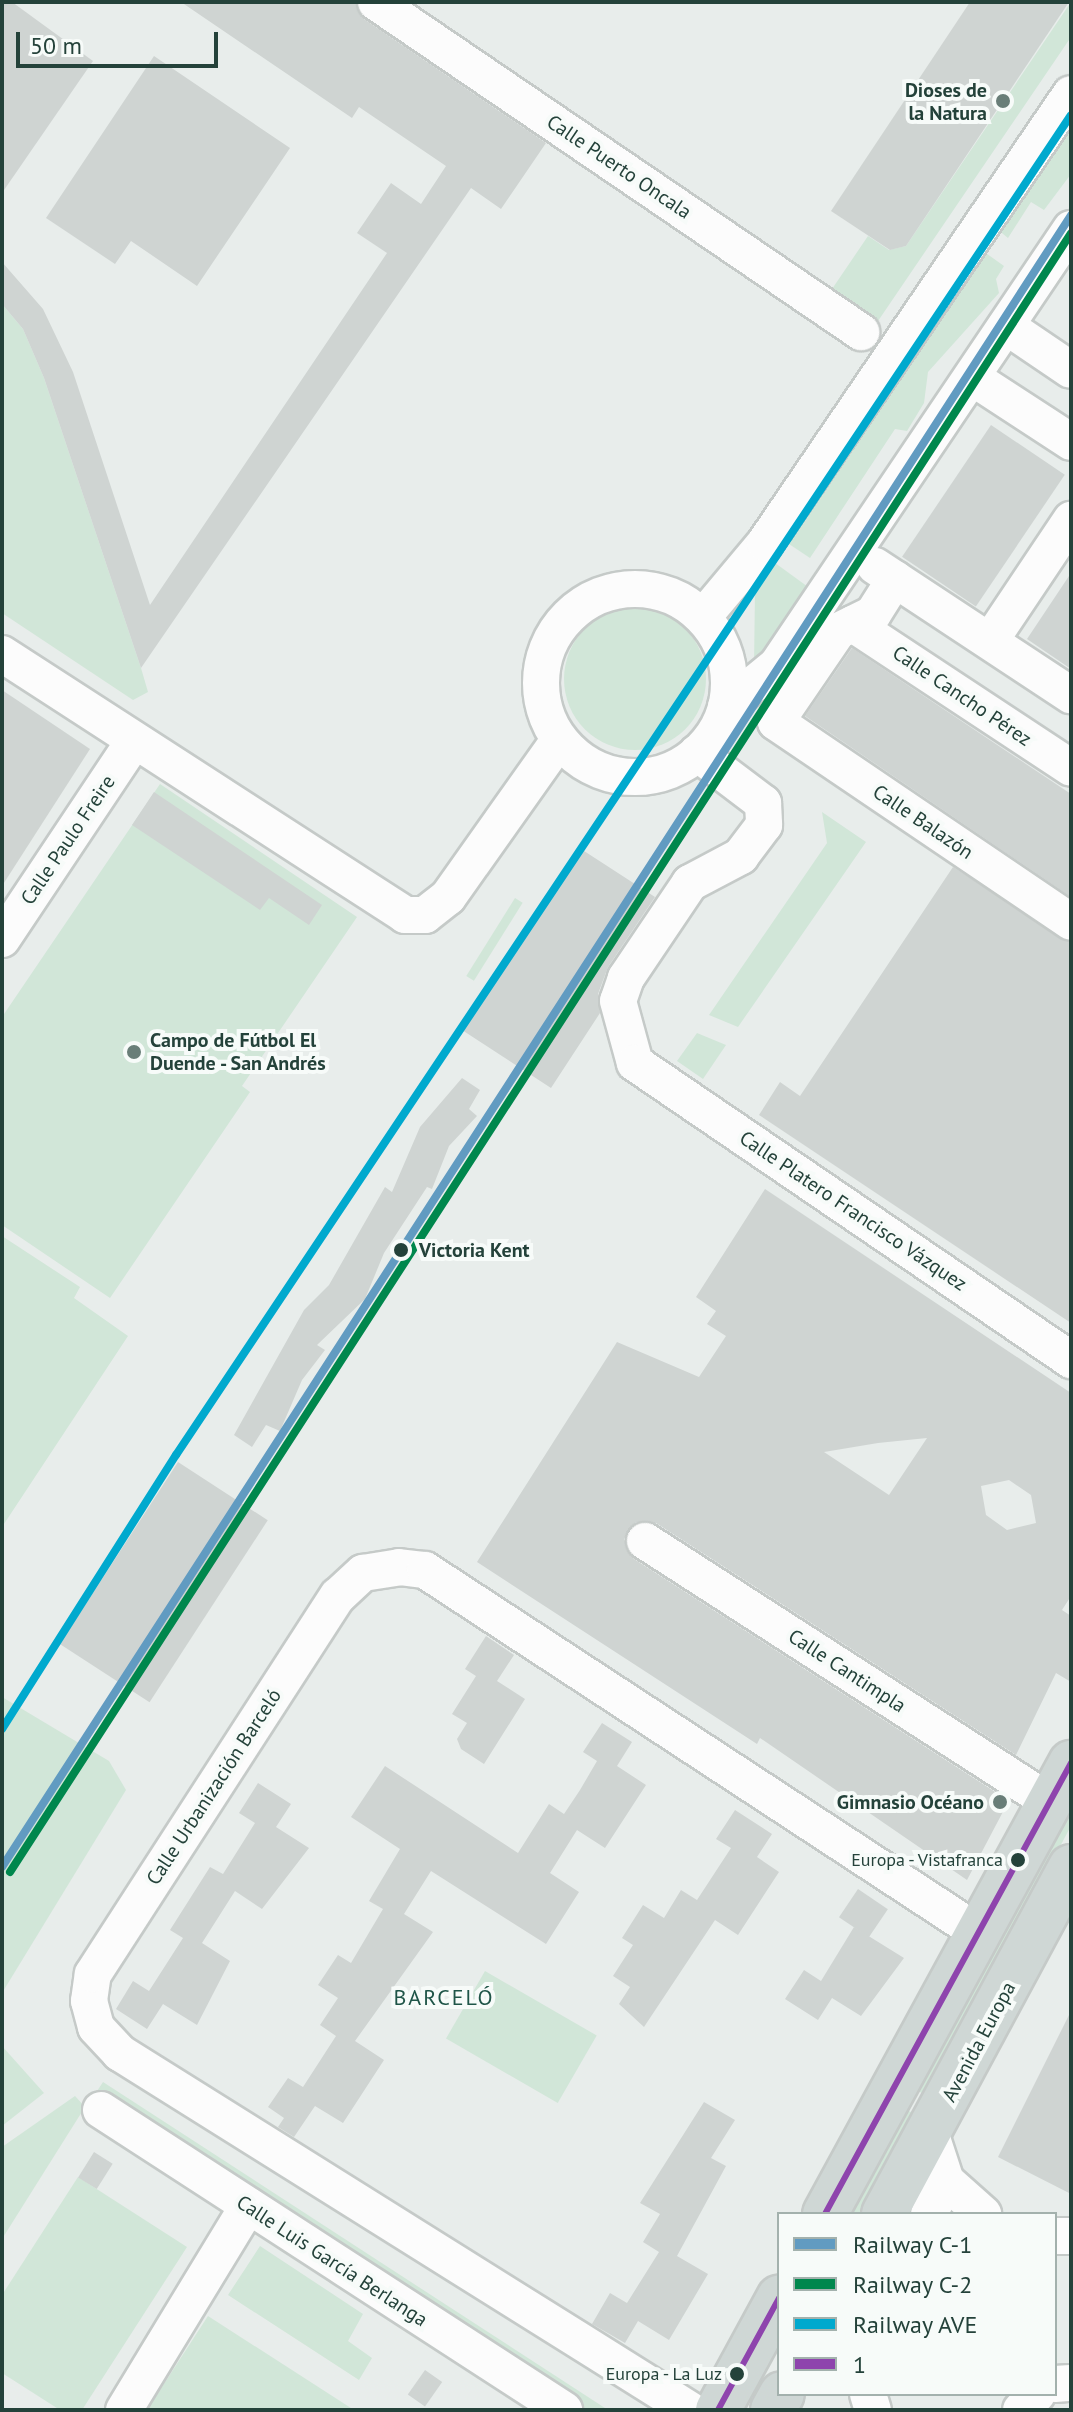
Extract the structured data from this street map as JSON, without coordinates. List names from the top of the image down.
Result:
{
  "streets": {
    "main road": ["Avenida Europa"],
    "street": [
      "Calle Puerto Oncala",
      "Calle Cancho Pérez",
      "Calle Balazón",
      "Calle Paulo Freire",
      "Calle Platero Francisco Vázquez",
      "Calle Cantimpla",
      "Calle Urbanización Barceló",
      "Calle Luis García Berlanga"
    ]
  },
  "crossings": [
    ["Calle Cancho Pérez", "Calle Balazón"]
  ],
  "districts": ["BARCELÓ"],
  "places": [
    "Dioses de la Natura",
    "Campo de Fútbol El Duende - San Andrés",
    "Victoria Kent",
    "Gimnasio Océano",
    "Europa - Vistafranca",
    "Europa - La Luz"
  ],
  "lines": [
    "rail line AVE",
    "rail line C-1",
    "rail line C-2",
    "transit line 1"
  ],
  "legend": [
    "Railway C-1",
    "Railway C-2",
    "Railway AVE",
    "1"
  ],
  "scale_bar": "50 m"
}
